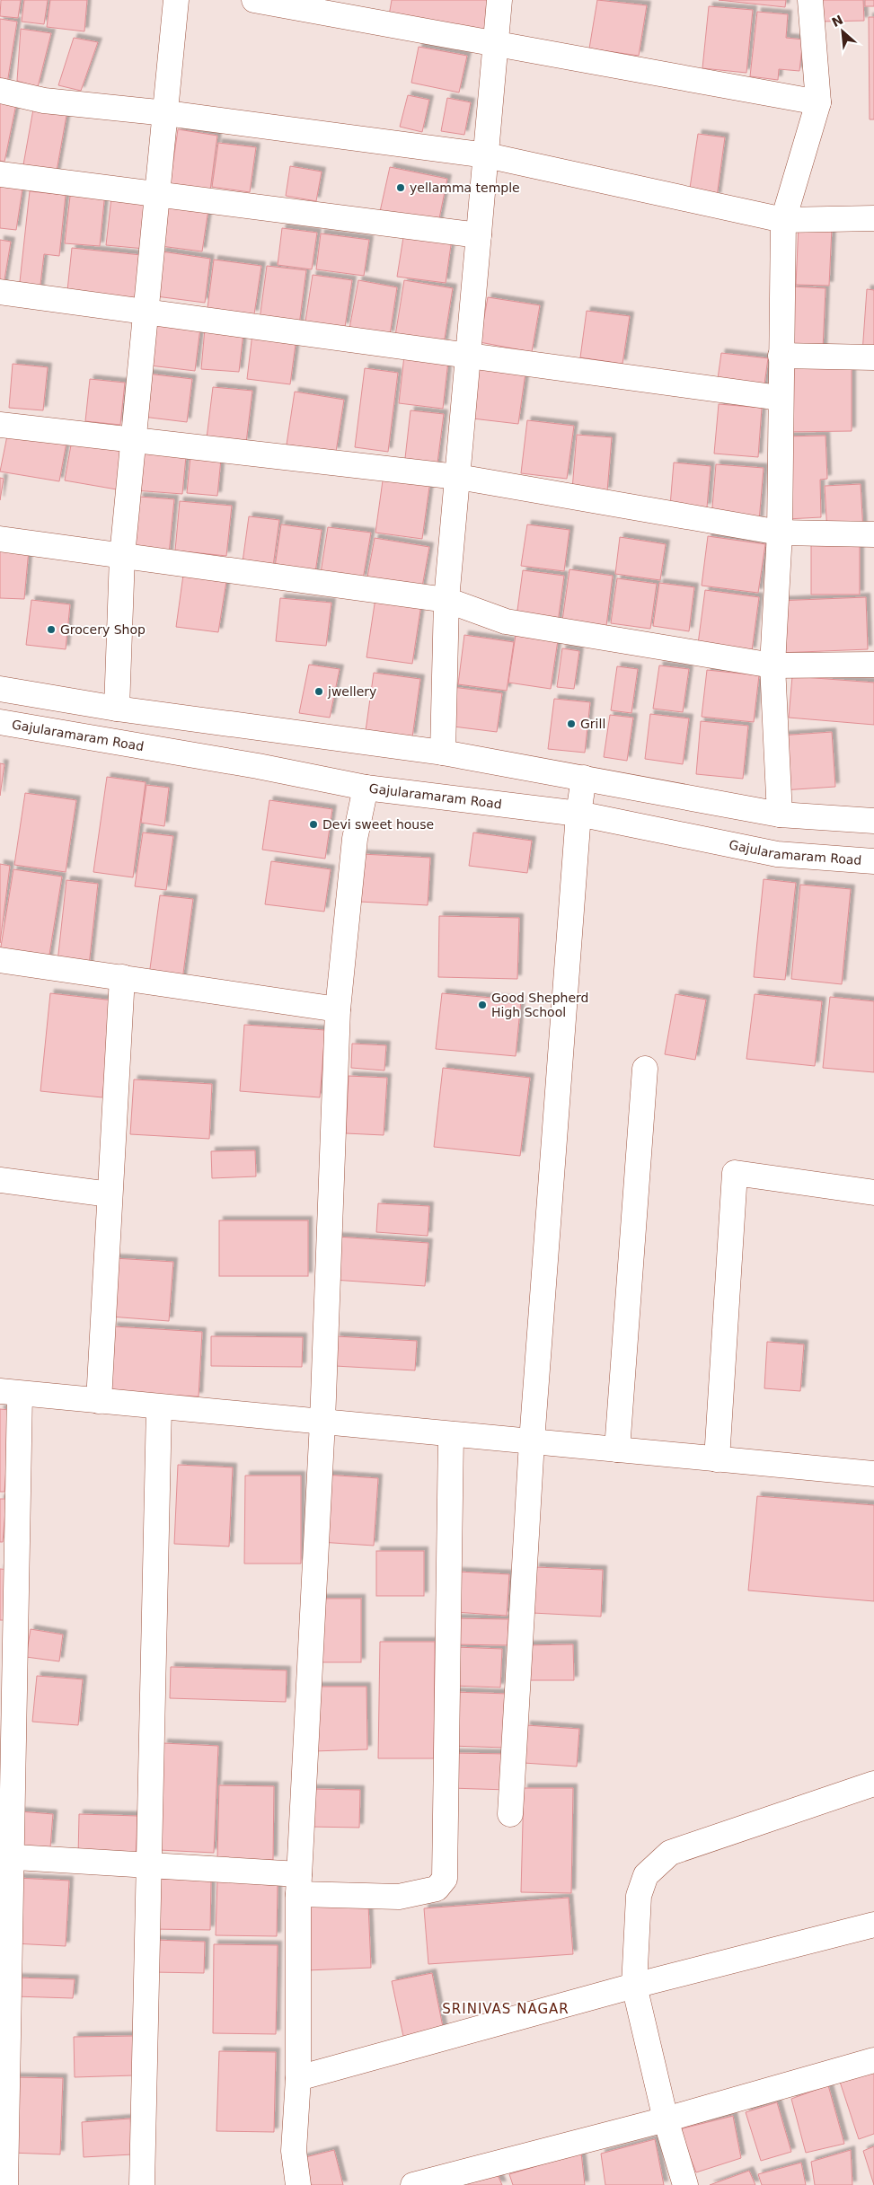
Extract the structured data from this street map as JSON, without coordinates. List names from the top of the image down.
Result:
{
  "streets": {
    "street": ["Gajularamaram Road"]
  },
  "districts": ["SRINIVAS NAGAR"],
  "places": [
    "yellamma temple",
    "Grocery Shop",
    "jwellery",
    "Grill",
    "Devi sweet house",
    "Good Shepherd High School"
  ],
  "north": "top left"
}
